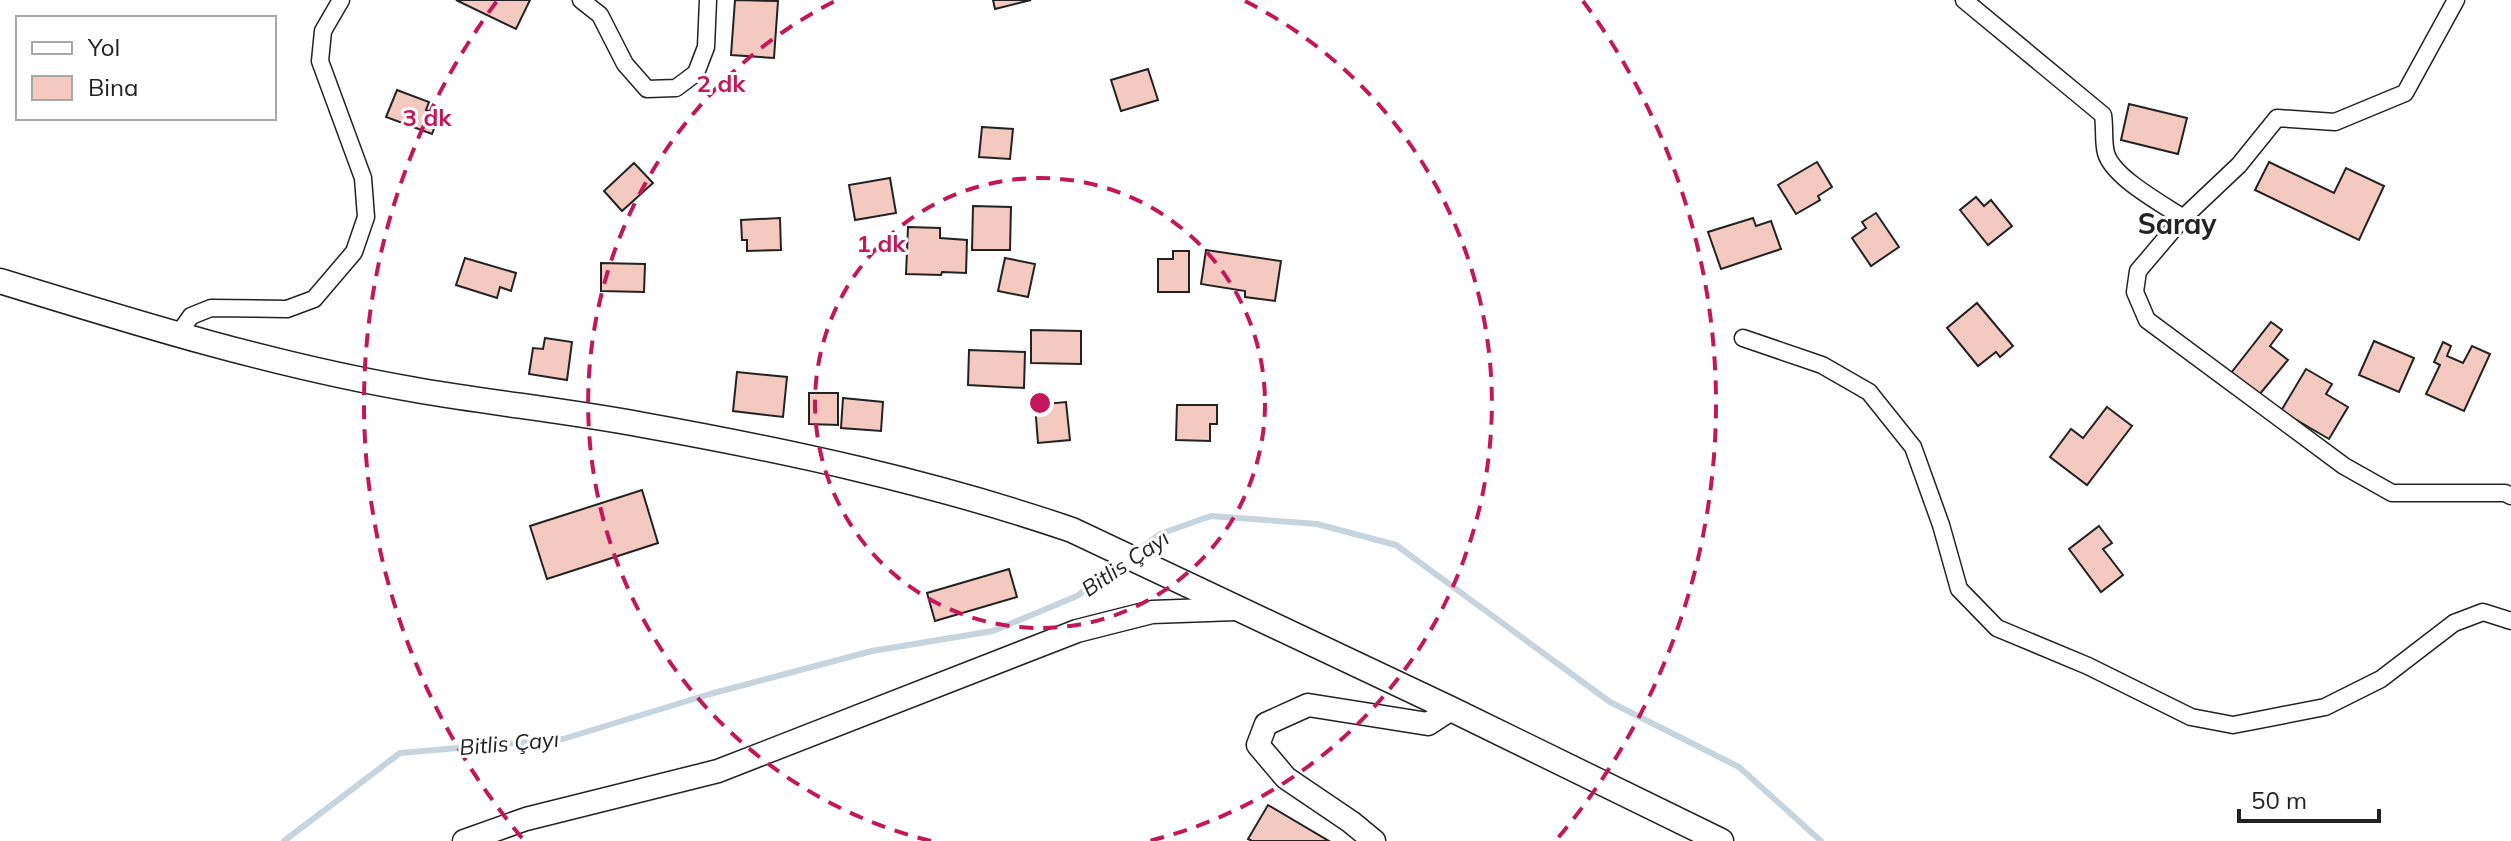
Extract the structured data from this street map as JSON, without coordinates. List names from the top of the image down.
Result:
{
  "districts": ["Saray"],
  "water": ["Bitlis Çayı"],
  "legend": ["Yol", "Bina"],
  "scale_bar": "50 m",
  "rings": ["2 dk", "3 dk", "1 dk"]
}
